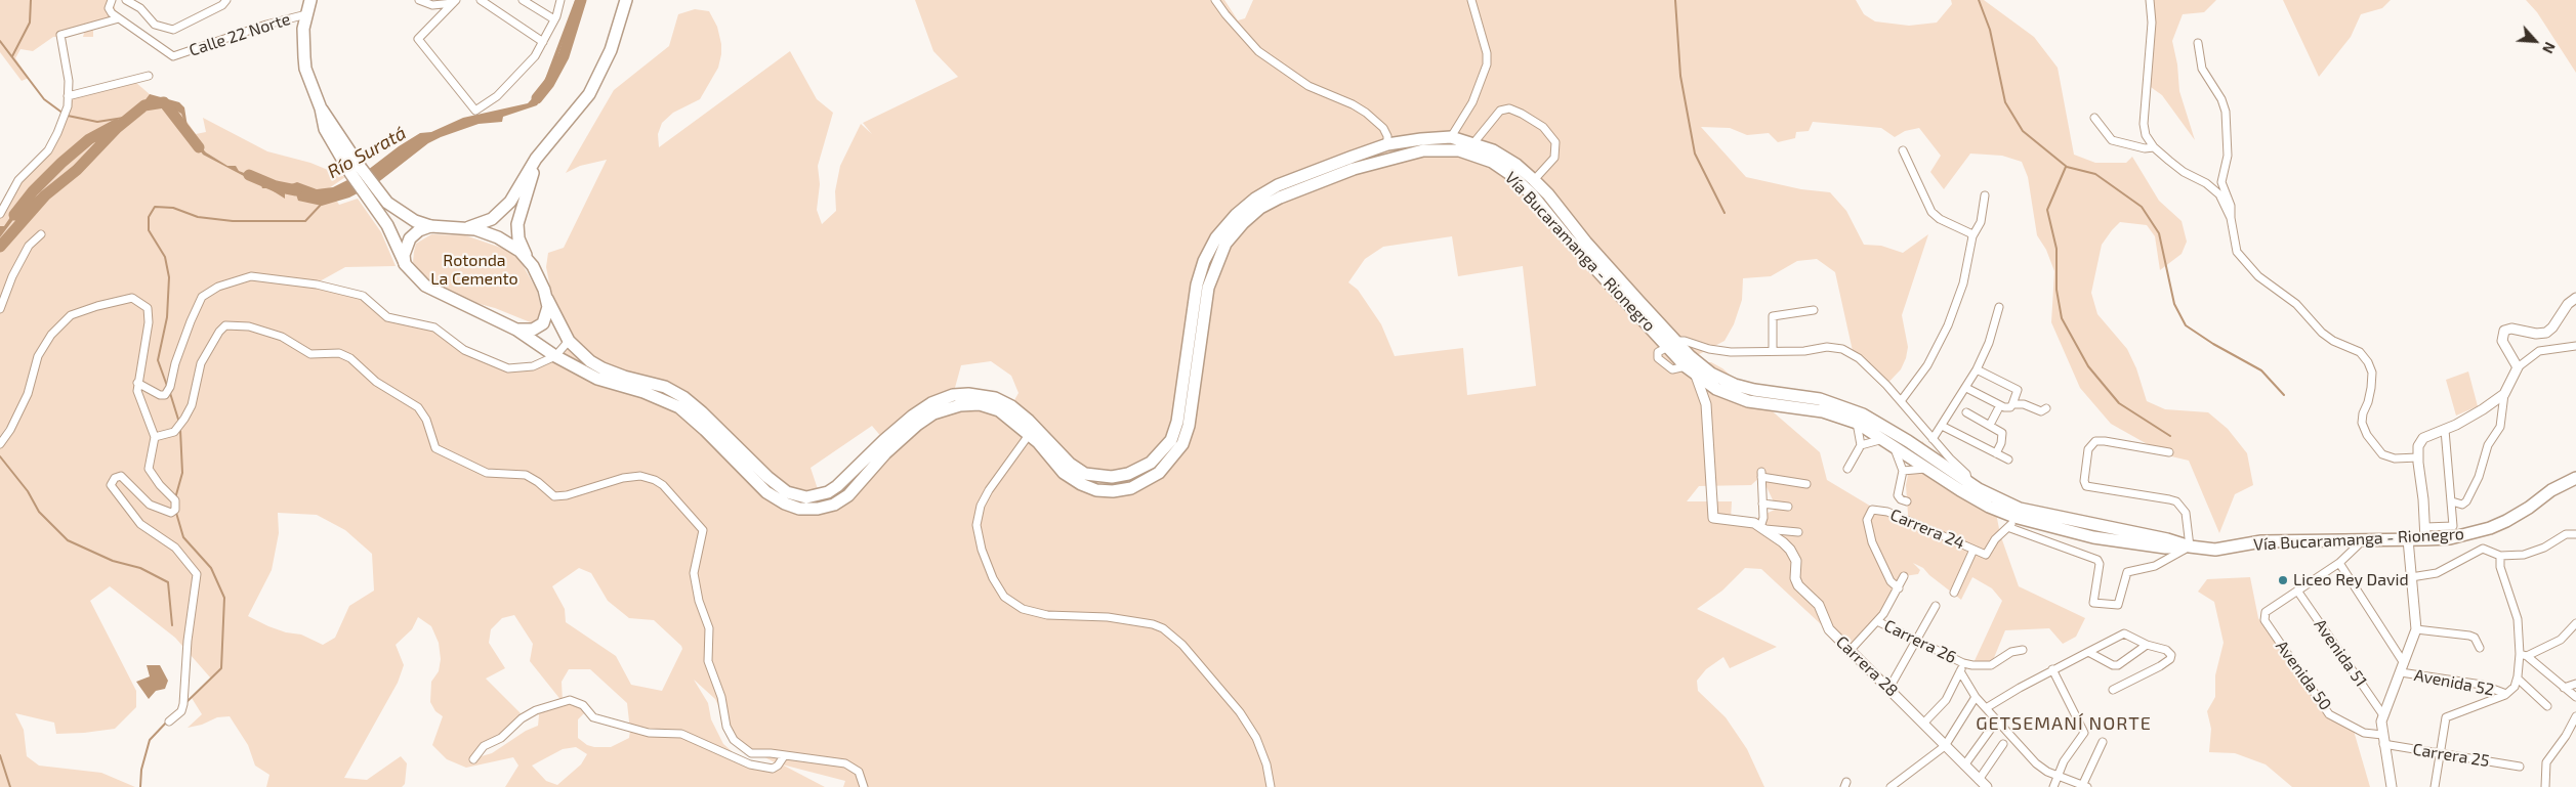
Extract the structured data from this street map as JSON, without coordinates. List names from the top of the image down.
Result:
{
  "streets": {
    "main road": ["Vía Bucaramanga - Rionegro"],
    "street": [
      "Calle 22 Norte",
      "Carrera 24",
      "Carrera 26",
      "Avenida 51",
      "Carrera 28",
      "Avenida 50",
      "Avenida 52",
      "Carrera 25"
    ]
  },
  "crossings": [
    ["Vía Bucaramanga - Rionegro", "Carrera 24"],
    ["Avenida 51", "Avenida 50"],
    ["Avenida 50", "Carrera 25"]
  ],
  "districts": ["GETSEMANÍ NORTE"],
  "water": ["Río Suratá"],
  "parks": ["Rotonda La Cemento"],
  "places": ["Liceo Rey David"],
  "north": "bottom right"
}
